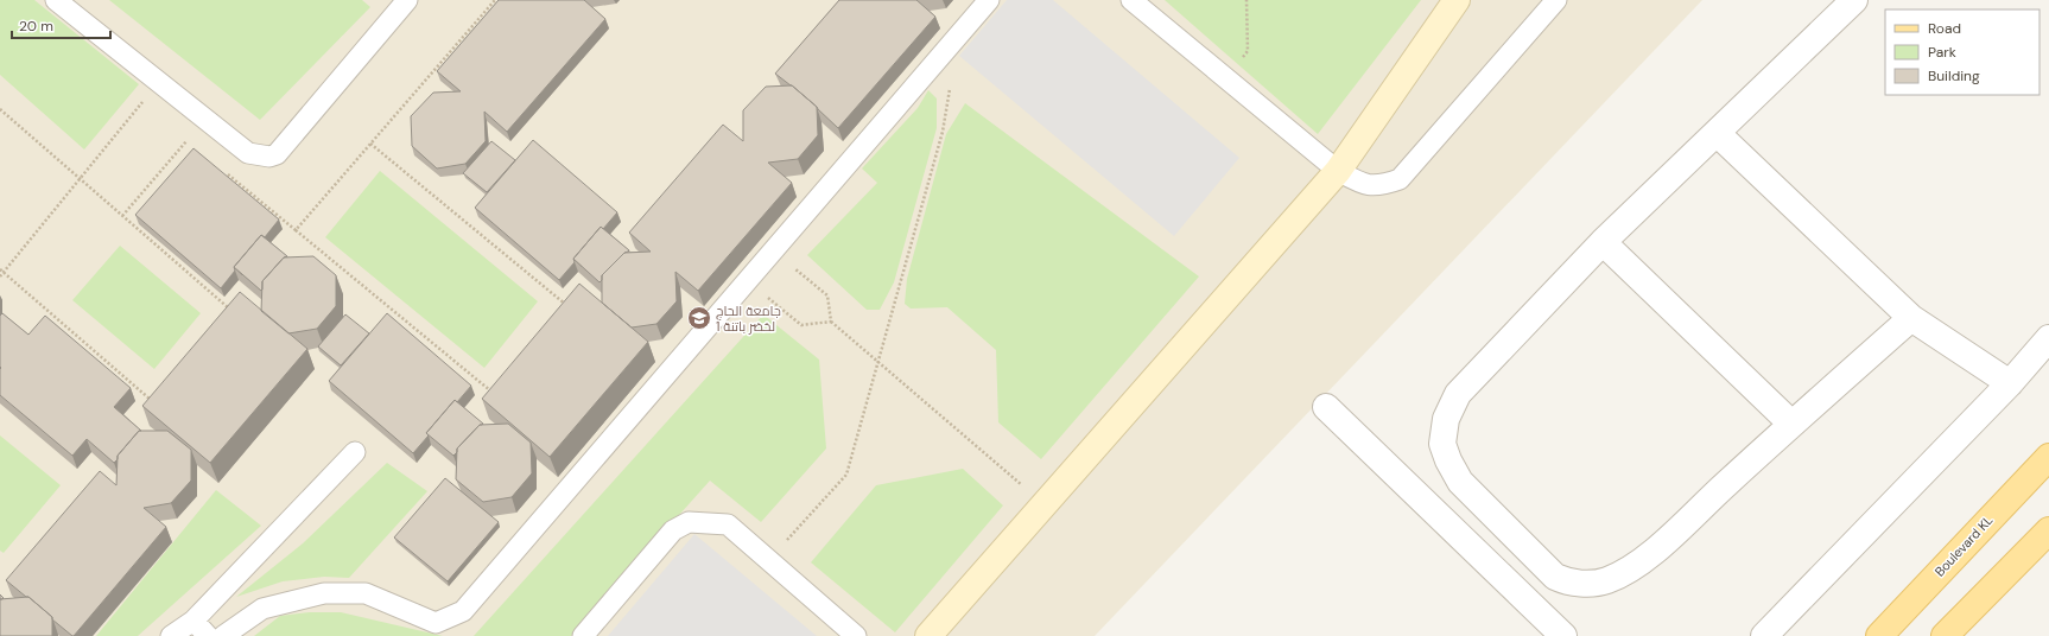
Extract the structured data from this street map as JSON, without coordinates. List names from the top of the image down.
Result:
{
  "streets": {
    "main road": ["Boulevard KL"]
  },
  "places": {
    "school or university": ["جامعة الحاج لخضر باتنة 1"]
  },
  "legend": ["Road", "Park", "Building"],
  "scale_bar": "20 m"
}
